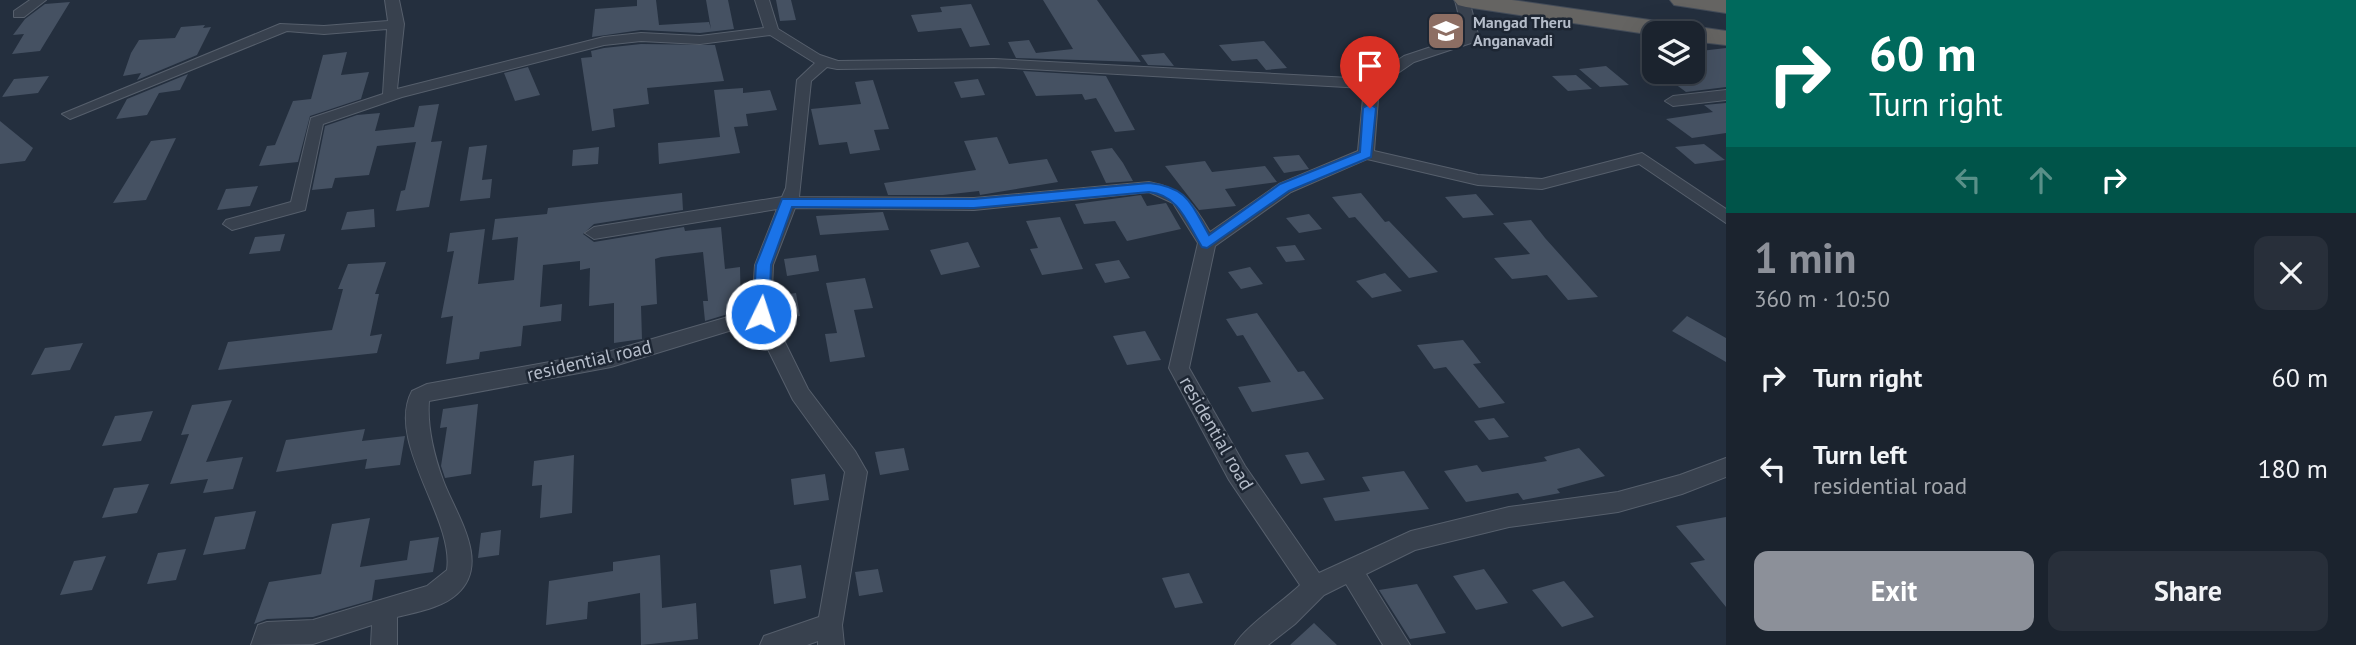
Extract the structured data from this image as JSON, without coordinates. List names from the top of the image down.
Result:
{
  "streets": {
    "street": ["residential road"]
  },
  "places": {
    "school or university": ["Mangad Theru Anganavadi"]
  },
  "page": {
    "turn": ["60 m", "Turn right"],
    "heading": ["1 min", "360 m · 10:50"],
    "list": [
      {
        "name": "Turn right",
        "value": "60 m"
      },
      {
        "name": "Turn left",
        "note": "residential road",
        "value": "180 m"
      }
    ],
    "buttons": ["Exit", "Share"]
  }
}
